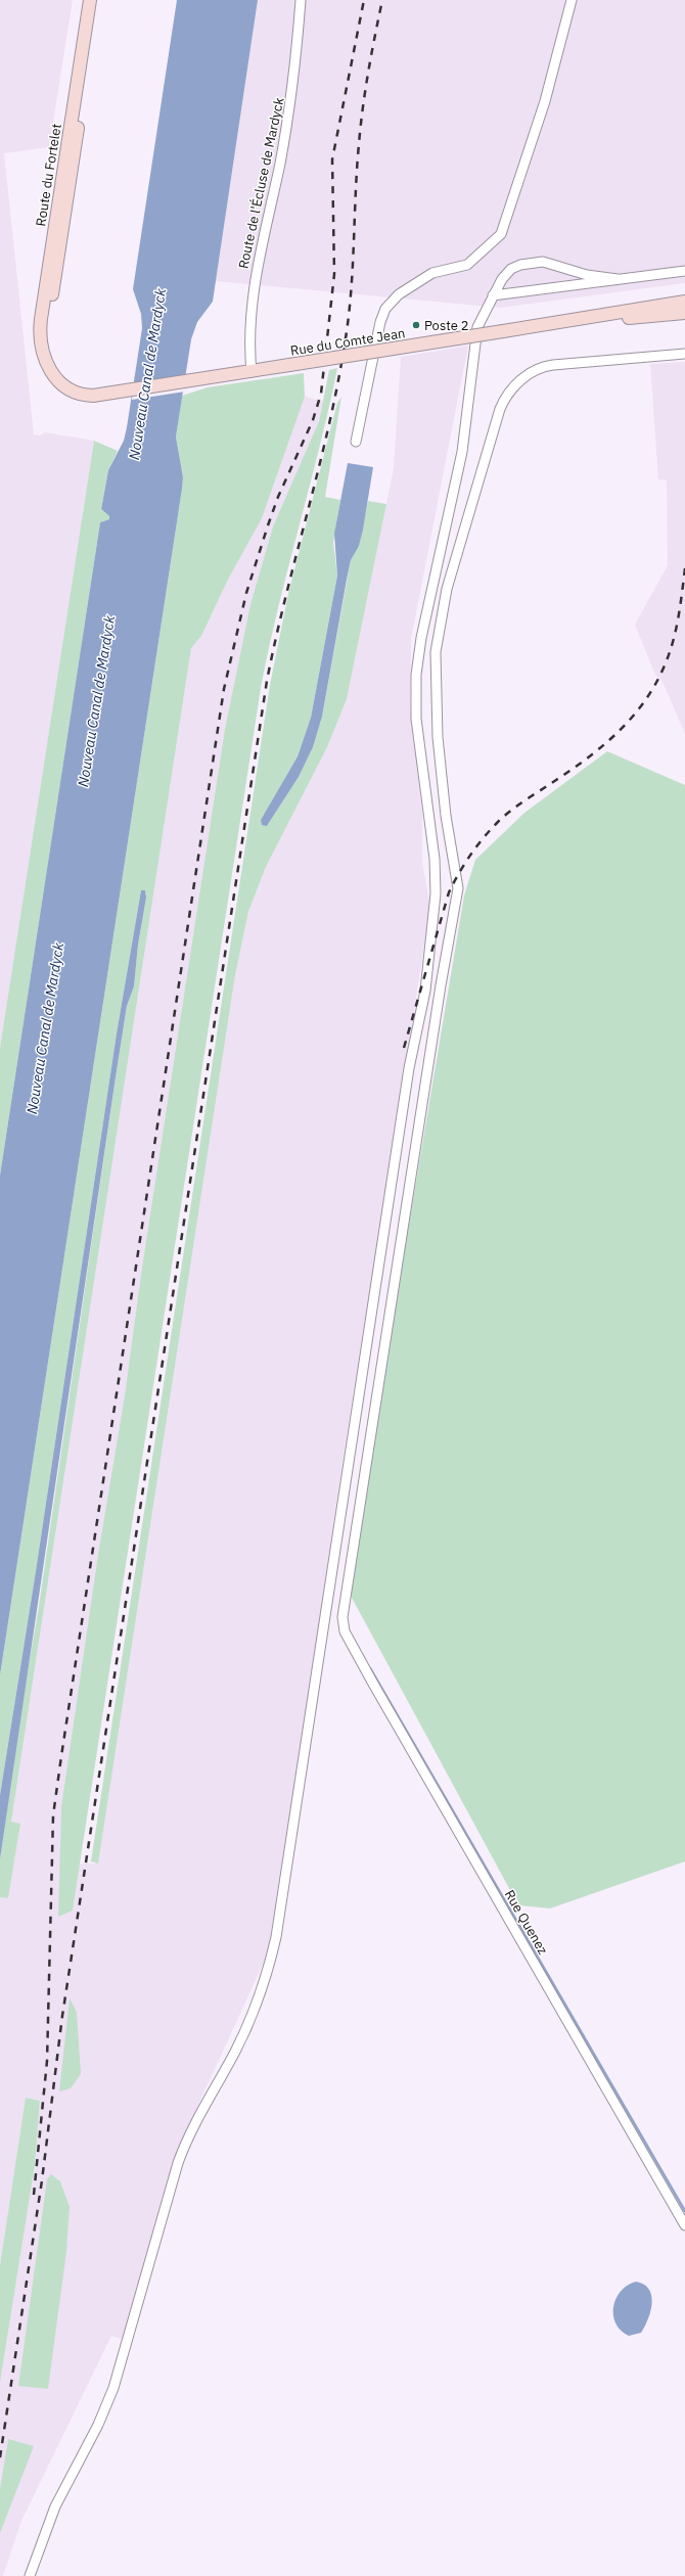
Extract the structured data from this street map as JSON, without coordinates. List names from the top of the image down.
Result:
{
  "streets": {
    "main road": ["Route du Fortelet", "Rue du Comte Jean"],
    "street": ["Route de l'Écluse de Mardyck", "Rue Quenez"]
  },
  "crossings": [
    ["Route du Fortelet", "Route de l'Écluse de Mardyck"],
    ["Route du Fortelet", "Rue du Comte Jean"],
    ["Route de l'Écluse de Mardyck", "Rue du Comte Jean"]
  ],
  "water": ["Nouveau Canal de Mardyck"],
  "places": ["Poste 2"]
}
